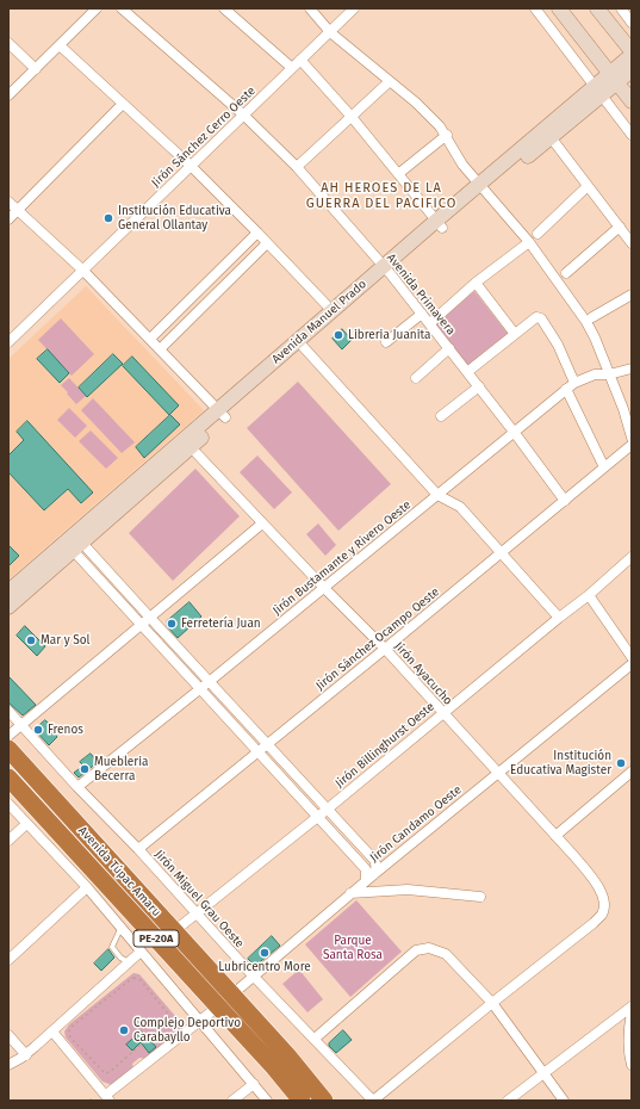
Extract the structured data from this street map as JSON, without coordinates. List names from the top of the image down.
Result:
{
  "streets": {
    "highway": ["Avenida Túpac Amaru", "PE-20A"],
    "main road": ["Avenida Manuel Prado"],
    "street": [
      "Jirón Sánchez Cerro Oeste",
      "Avenida Primavera",
      "Jirón Bustamante y Rivero Oeste",
      "Jirón Sánchez Ocampo Oeste",
      "Jirón Ayacucho",
      "Jirón Billinghurst Oeste",
      "Jirón Candamo Oeste",
      "Jirón Miguel Grau Oeste"
    ]
  },
  "crossings": [
    ["Jirón Sánchez Cerro Oeste", "Avenida Primavera"],
    ["Avenida Primavera", "Avenida Manuel Prado"],
    ["Avenida Primavera", "Jirón Bustamante y Rivero Oeste"],
    ["Avenida Primavera", "Jirón Sánchez Ocampo Oeste"],
    ["Avenida Manuel Prado", "Jirón Ayacucho"],
    ["Jirón Bustamante y Rivero Oeste", "Jirón Ayacucho"],
    ["Jirón Bustamante y Rivero Oeste", "Jirón Miguel Grau Oeste"],
    ["Jirón Sánchez Ocampo Oeste", "Jirón Ayacucho"],
    ["Jirón Sánchez Ocampo Oeste", "Jirón Miguel Grau Oeste"],
    ["Jirón Ayacucho", "Jirón Billinghurst Oeste"],
    ["Jirón Ayacucho", "Jirón Candamo Oeste"],
    ["Jirón Billinghurst Oeste", "Avenida Túpac Amaru"],
    ["Jirón Billinghurst Oeste", "Jirón Miguel Grau Oeste"],
    ["Jirón Candamo Oeste", "Avenida Túpac Amaru"],
    ["Jirón Candamo Oeste", "Jirón Miguel Grau Oeste"]
  ],
  "districts": ["AH HEROES DE LA GUERRA DEL PACIFICO"],
  "parks": ["Parque Santa Rosa"],
  "places": [
    "Institución Educativa General Ollantay",
    "Libreria Juanita",
    "Ferretería Juan",
    "Mar y Sol",
    "Frenos",
    "Institución Educativa Magister",
    "Muebleria Becerra",
    "Lubricentro More",
    "Complejo Deportivo Carabayllo"
  ]
}
